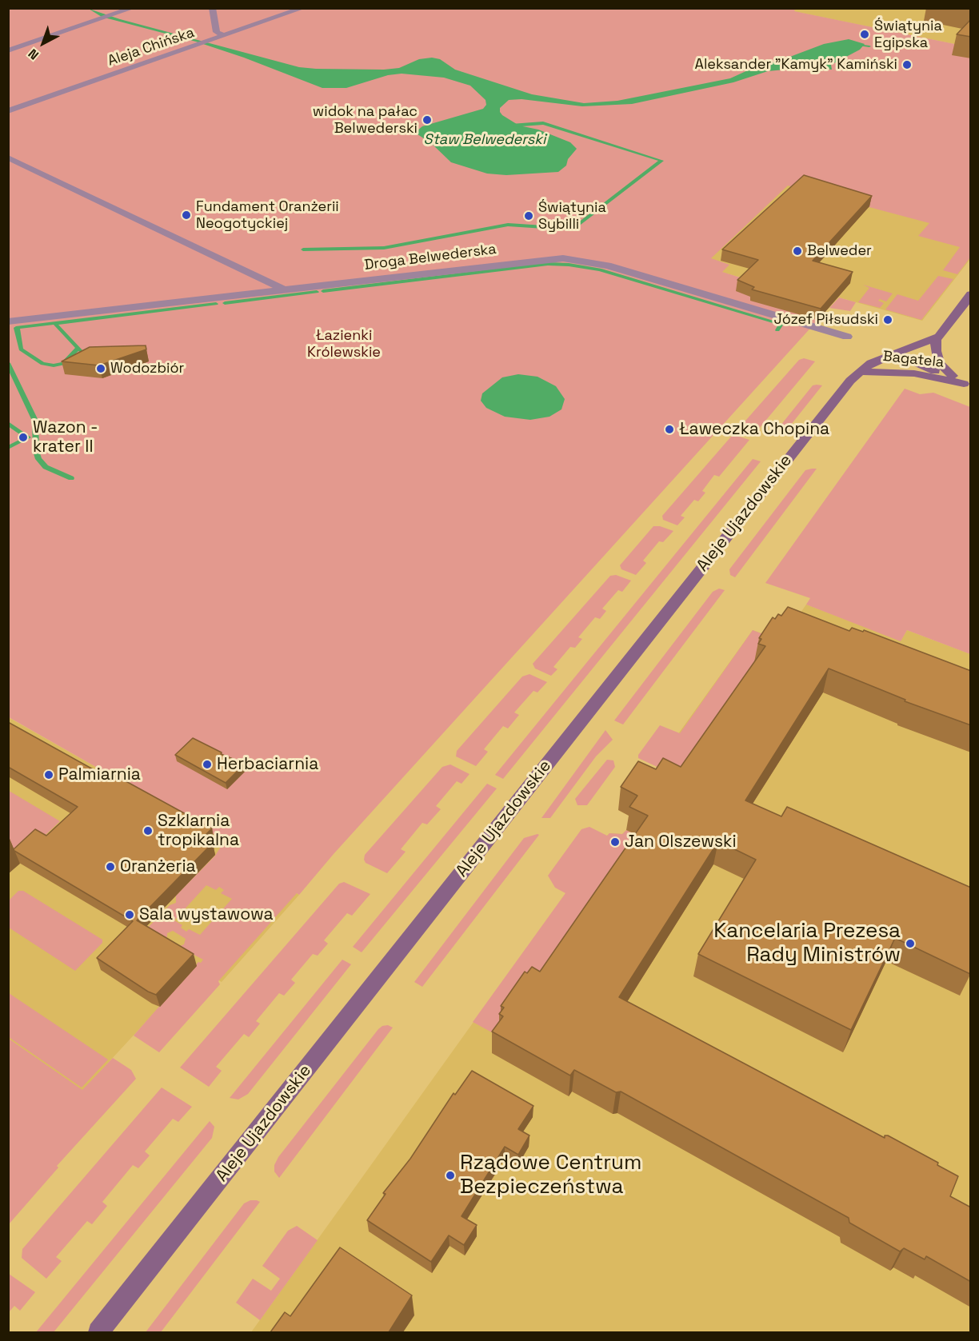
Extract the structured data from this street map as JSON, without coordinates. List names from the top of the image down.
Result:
{
  "streets": {
    "street": [
      "Aleja Chińska",
      "Droga Belwederska",
      "Bagatela",
      "Aleje Ujazdowskie"
    ]
  },
  "crossings": [
    ["Bagatela", "Aleje Ujazdowskie"]
  ],
  "water": ["Staw Belwederski"],
  "parks": ["Łazienki Królewskie"],
  "places": [
    "Świątynia Egipska",
    "Aleksander \"Kamyk\" Kamiński",
    "widok na pałac Belwederski",
    "Fundament Oranżerii Neogotyckiej",
    "Świątynia Sybilli",
    "Belweder",
    "Józef Piłsudski",
    "Wodozbiór",
    "Ławeczka Chopina",
    "Wazon - krater II",
    "Herbaciarnia",
    "Palmiarnia",
    "Szklarnia tropikalna",
    "Jan Olszewski",
    "Oranżeria",
    "Sala wystawowa",
    "Kancelaria Prezesa Rady Ministrów",
    "Rządowe Centrum Bezpieczeństwa"
  ],
  "north": "bottom left"
}
